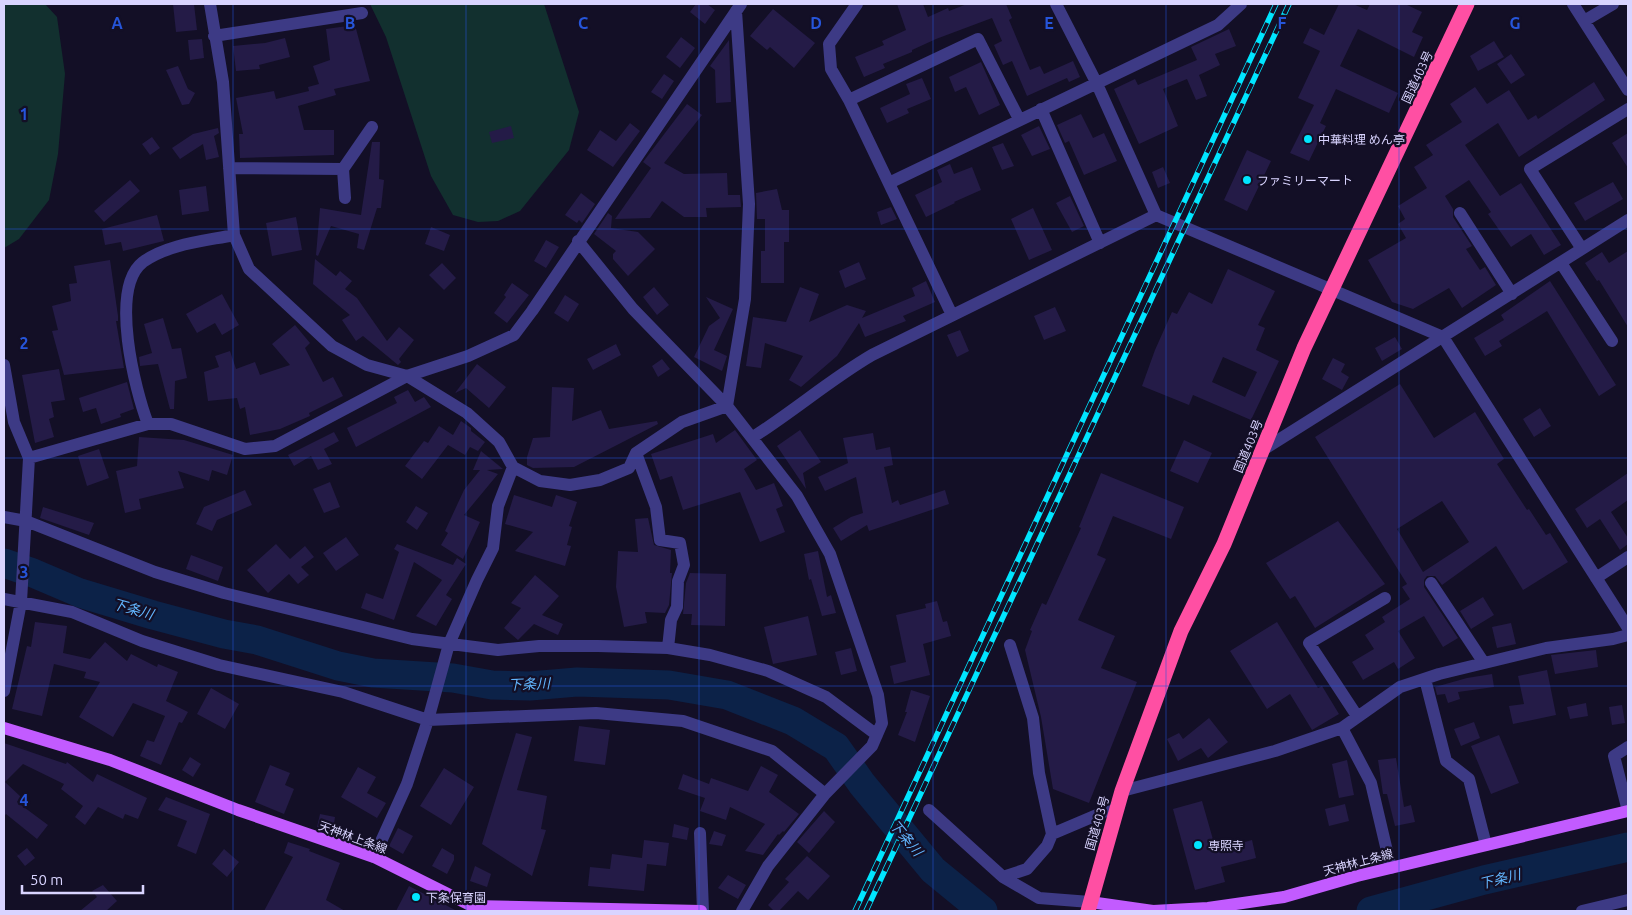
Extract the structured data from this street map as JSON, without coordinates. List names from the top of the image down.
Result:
{
  "streets": {
    "highway": ["国道403号"],
    "main road": ["天神林上条線"]
  },
  "crossings": [
    ["国道403号", "天神林上条線"]
  ],
  "water": ["下条川"],
  "places": [
    "中華料理 めん亭",
    "ファミリーマート",
    "専照寺",
    "下条保育園"
  ],
  "scale_bar": "50 m",
  "grid": {
    "columns": [
      "A",
      "B",
      "C",
      "D",
      "E",
      "F",
      "G"
    ],
    "rows": [
      "1",
      "2",
      "3",
      "4"
    ]
  }
}
